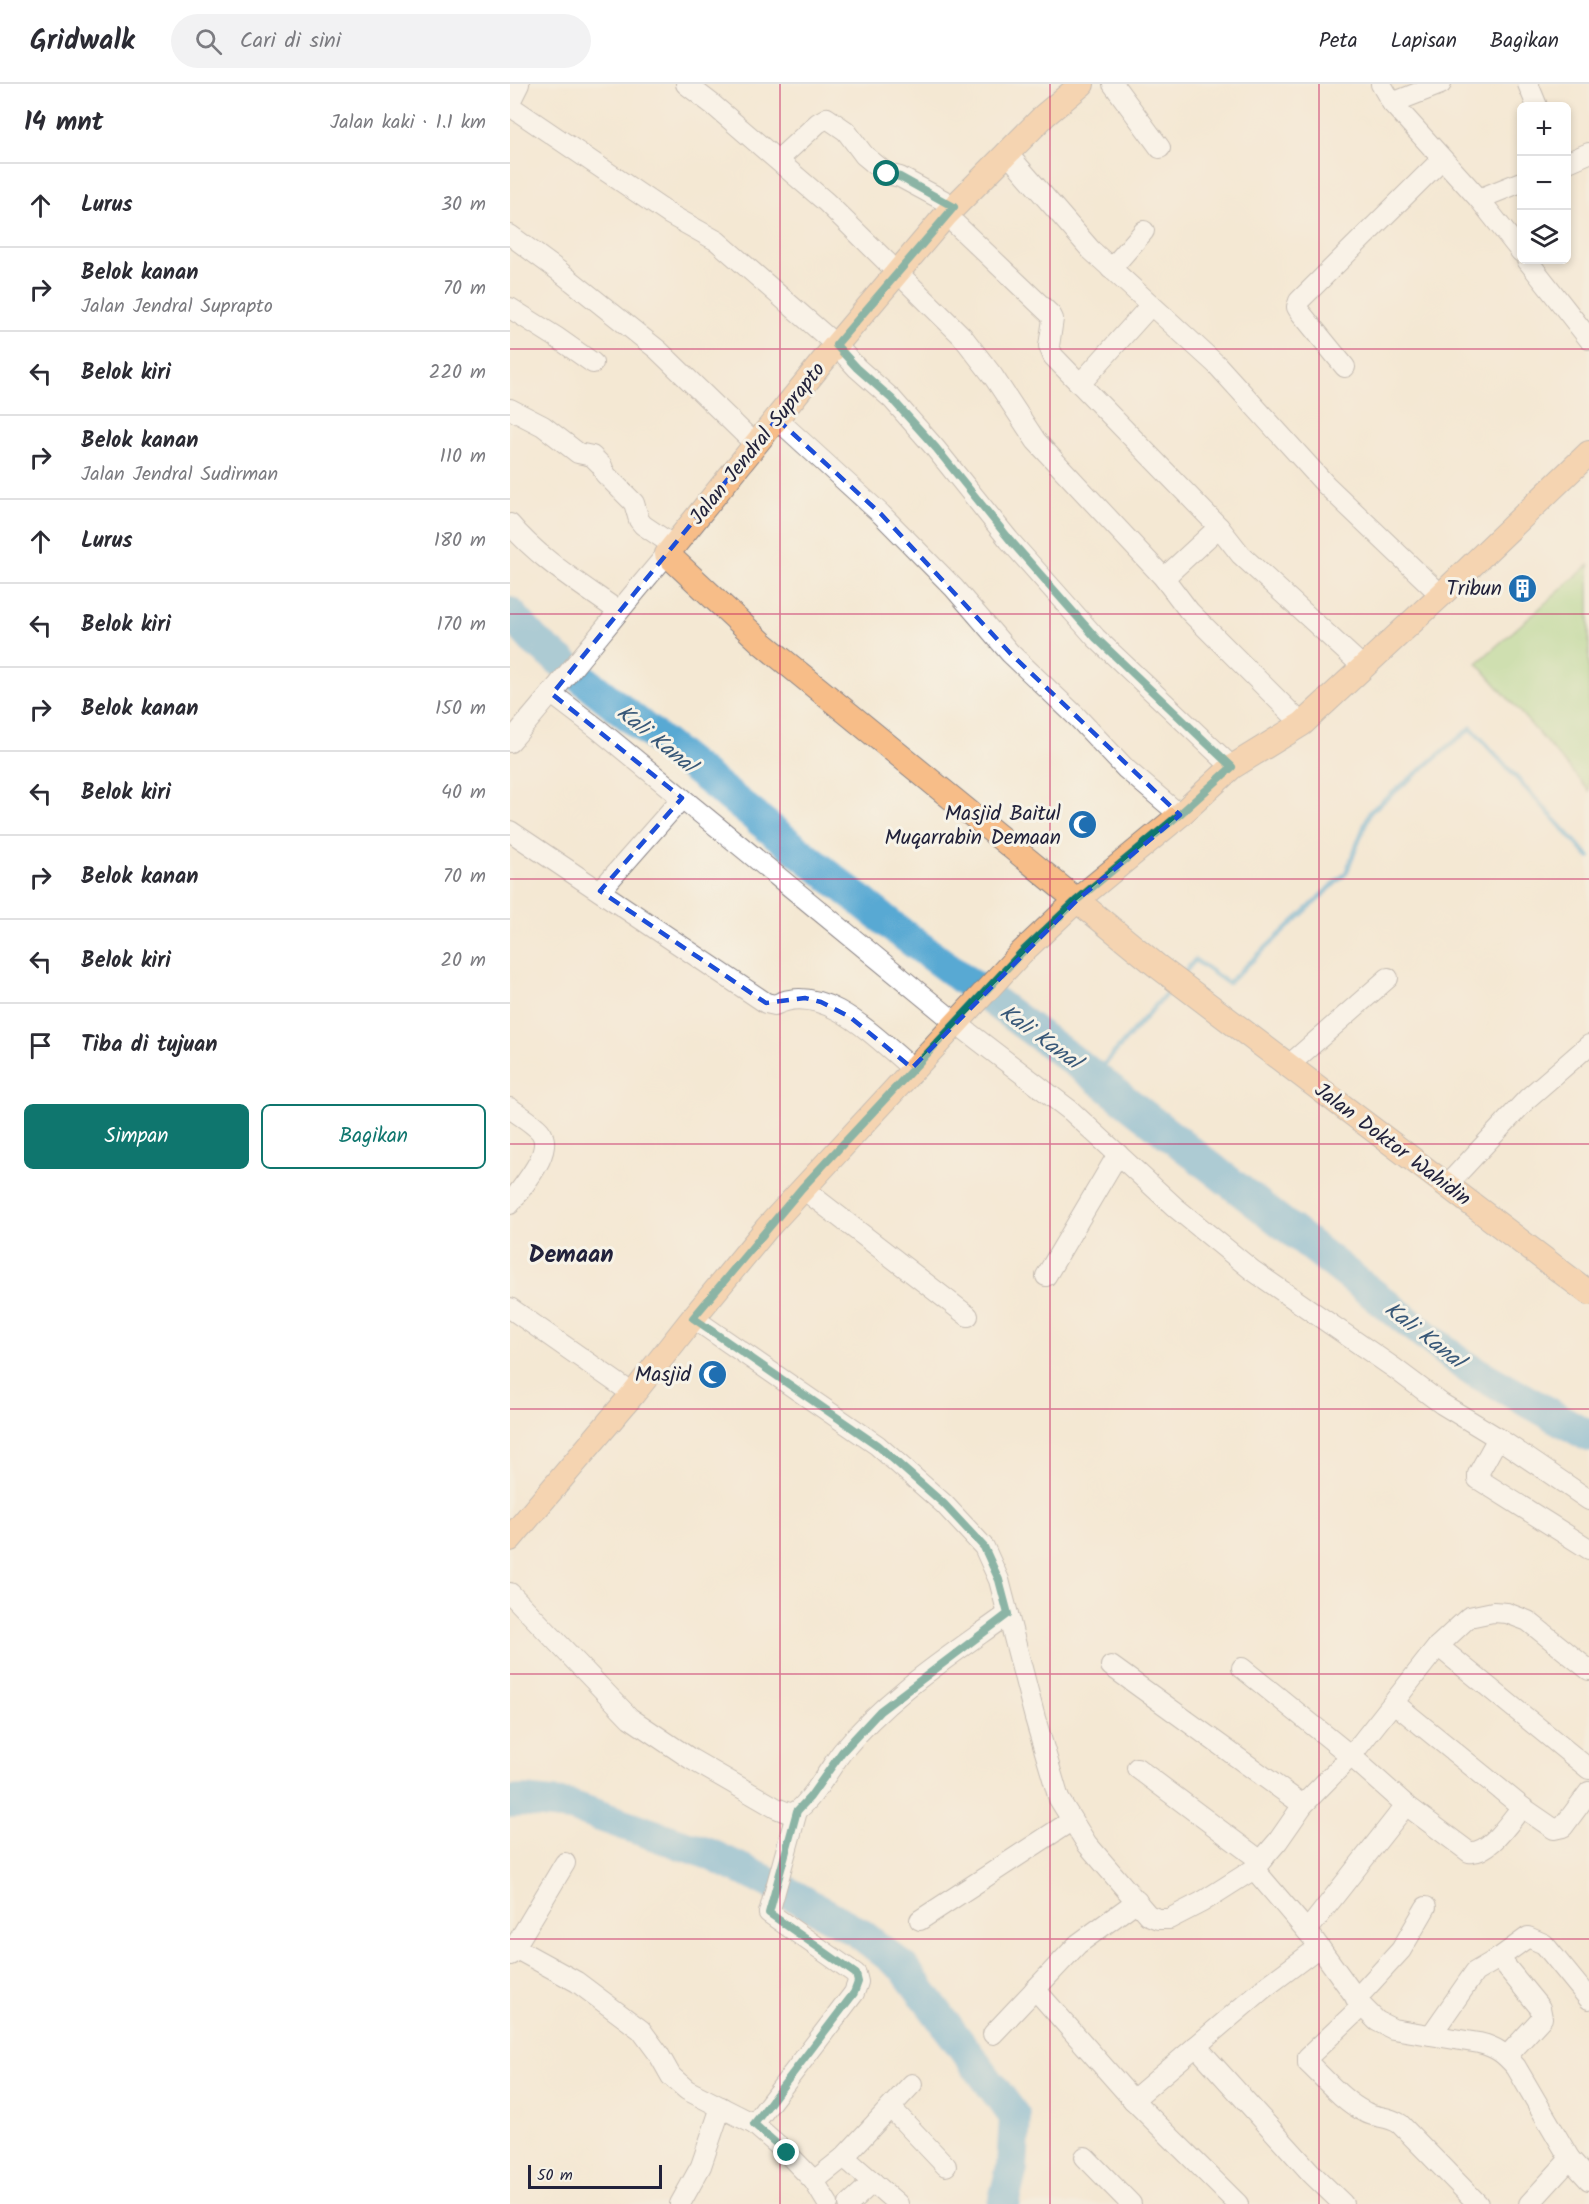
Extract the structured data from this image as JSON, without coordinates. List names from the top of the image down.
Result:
{
  "streets": {
    "main road": ["Jalan Jendral Suprapto", "Jalan Doktor Wahidin"]
  },
  "crossings": [
    ["Jalan Jendral Suprapto", "Jalan Doktor Wahidin"]
  ],
  "districts": ["Demaan"],
  "water": ["Kali Kanal"],
  "places": {
    "building": ["Tribun"],
    "mosque": ["Masjid Baitul Muqarrabin Demaan", "Masjid"]
  },
  "scale_bar": "50 m",
  "page": {
    "header": "Gridwalk",
    "search": "Cari di sini",
    "nav": ["Peta", "Lapisan", "Bagikan"],
    "heading": ["14 mnt", "Jalan kaki · 1.1 km"],
    "map_buttons": ["+", "−"],
    "list": [
      ["Lurus", "30 m"],
      ["Belok kanan", "Jalan Jendral Suprapto", "70 m"],
      ["Belok kiri", "220 m"],
      ["Belok kanan", "Jalan Jendral Sudirman", "110 m"],
      ["Lurus", "180 m"],
      ["Belok kiri", "170 m"],
      ["Belok kanan", "150 m"],
      ["Belok kiri", "40 m"],
      ["Belok kanan", "70 m"],
      ["Belok kiri", "20 m"],
      "Tiba di tujuan"
    ],
    "buttons": ["Simpan", "Bagikan"],
    "scale": "50 m"
  }
}
